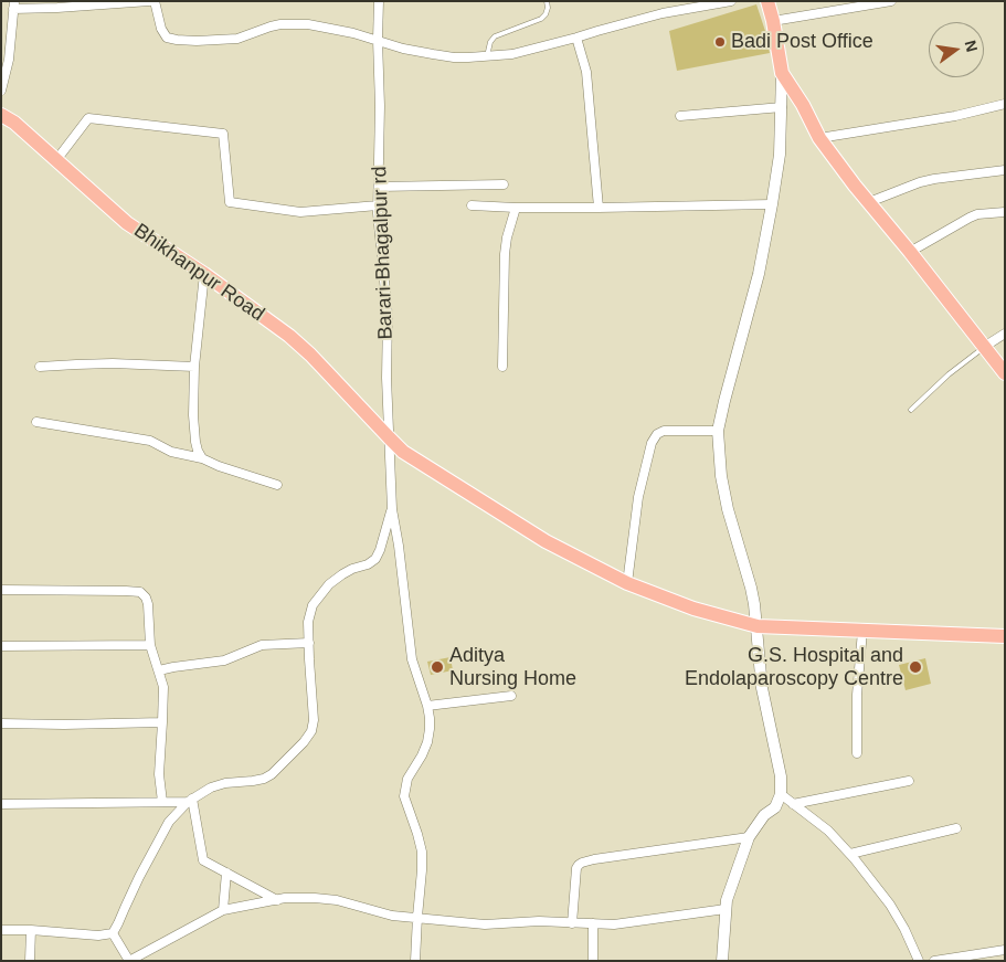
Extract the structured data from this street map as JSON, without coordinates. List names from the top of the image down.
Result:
{
  "streets": {
    "main road": ["Bhikhanpur Road"],
    "street": ["Barari-Bhagalpur rd"]
  },
  "crossings": [
    ["Barari-Bhagalpur rd", "Bhikhanpur Road"]
  ],
  "places": ["Badi Post Office", "Aditya Nursing Home", "G.S. Hospital and Endolaparoscopy Centre"],
  "north": "right"
}
